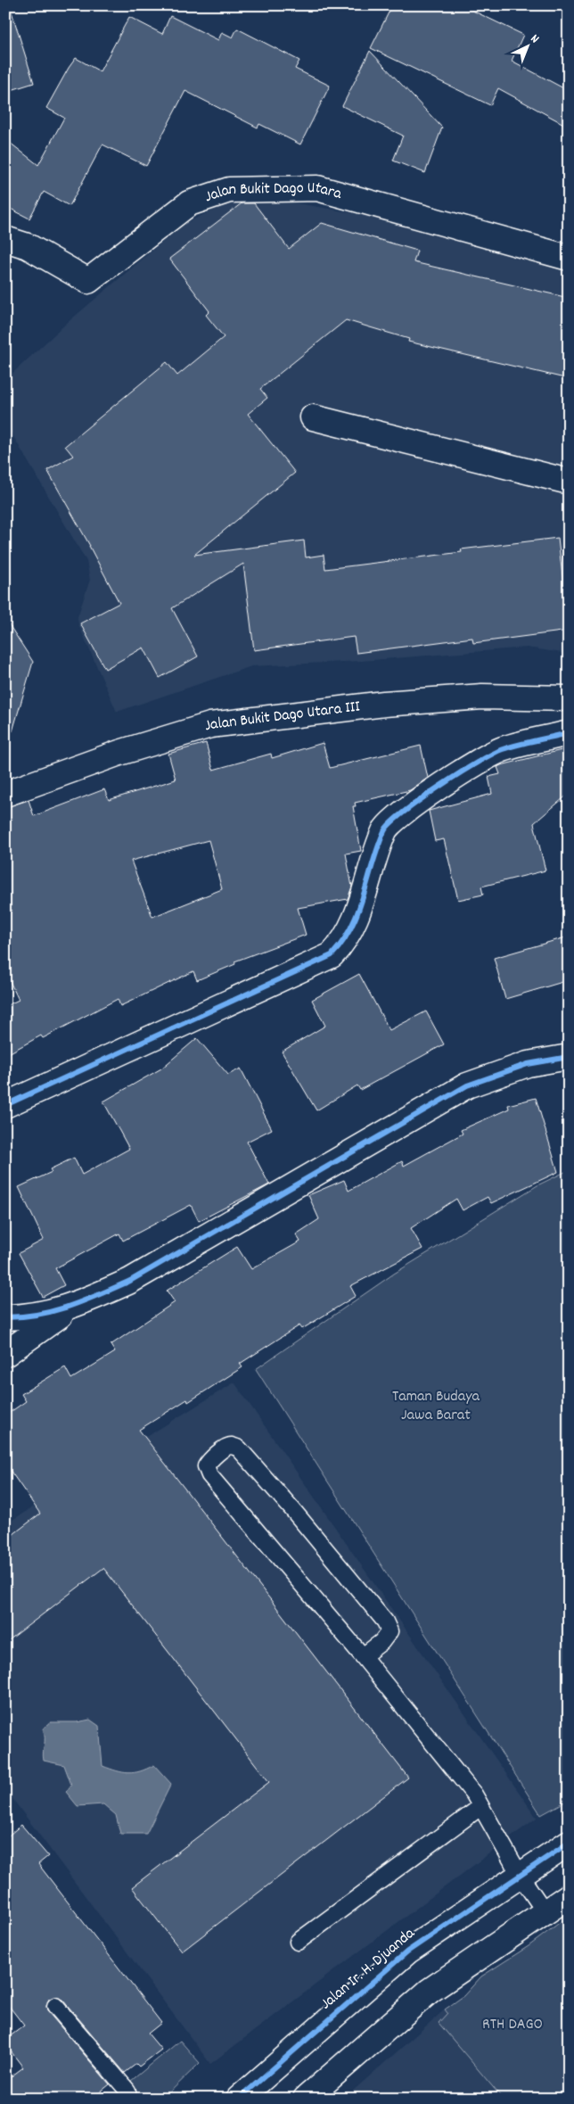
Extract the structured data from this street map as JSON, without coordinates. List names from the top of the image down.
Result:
{
  "streets": {
    "street": ["Jalan Bukit Dago Utara", "Jalan Bukit Dago Utara III", "Jalan Ir. H. Djuanda"]
  },
  "parks": ["Taman Budaya Jawa Barat", "RTH DAGO"],
  "north": "top right"
}
